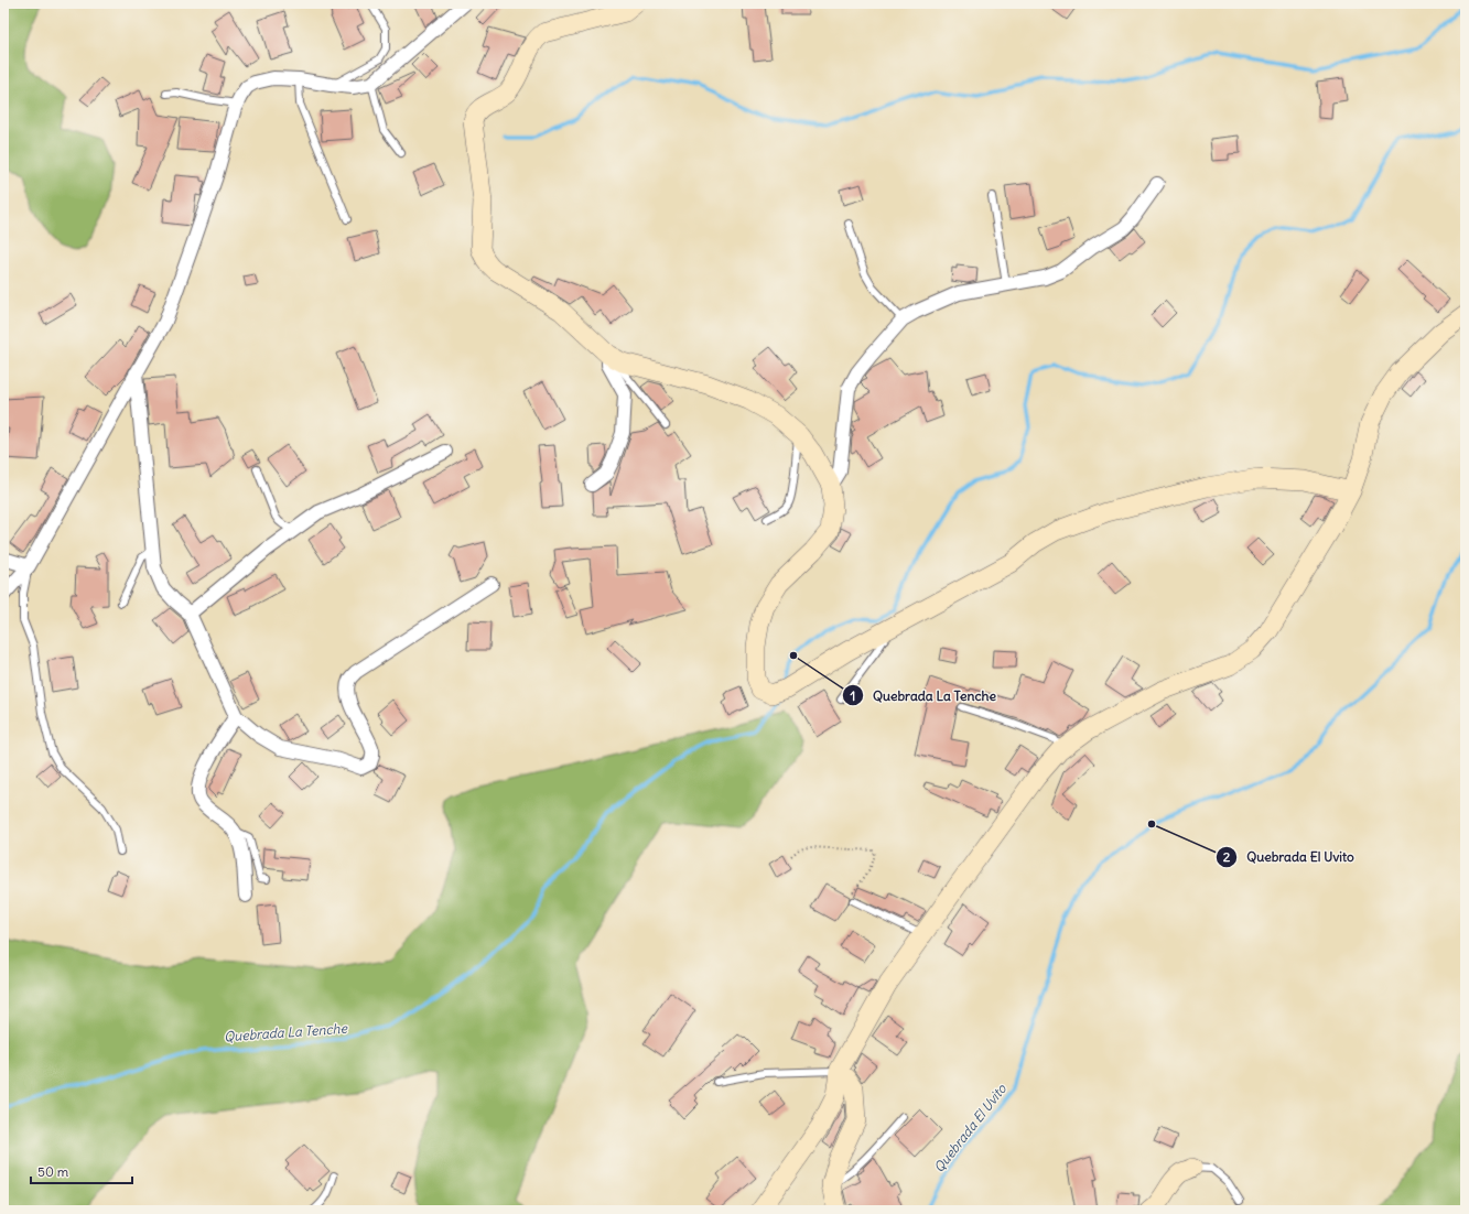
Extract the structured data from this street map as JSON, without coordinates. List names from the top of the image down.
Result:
{
  "water": ["Quebrada La Tenche", "Quebrada El Uvito"],
  "places": ["Quebrada La Tenche", "Quebrada El Uvito"],
  "scale_bar": "50 m"
}
